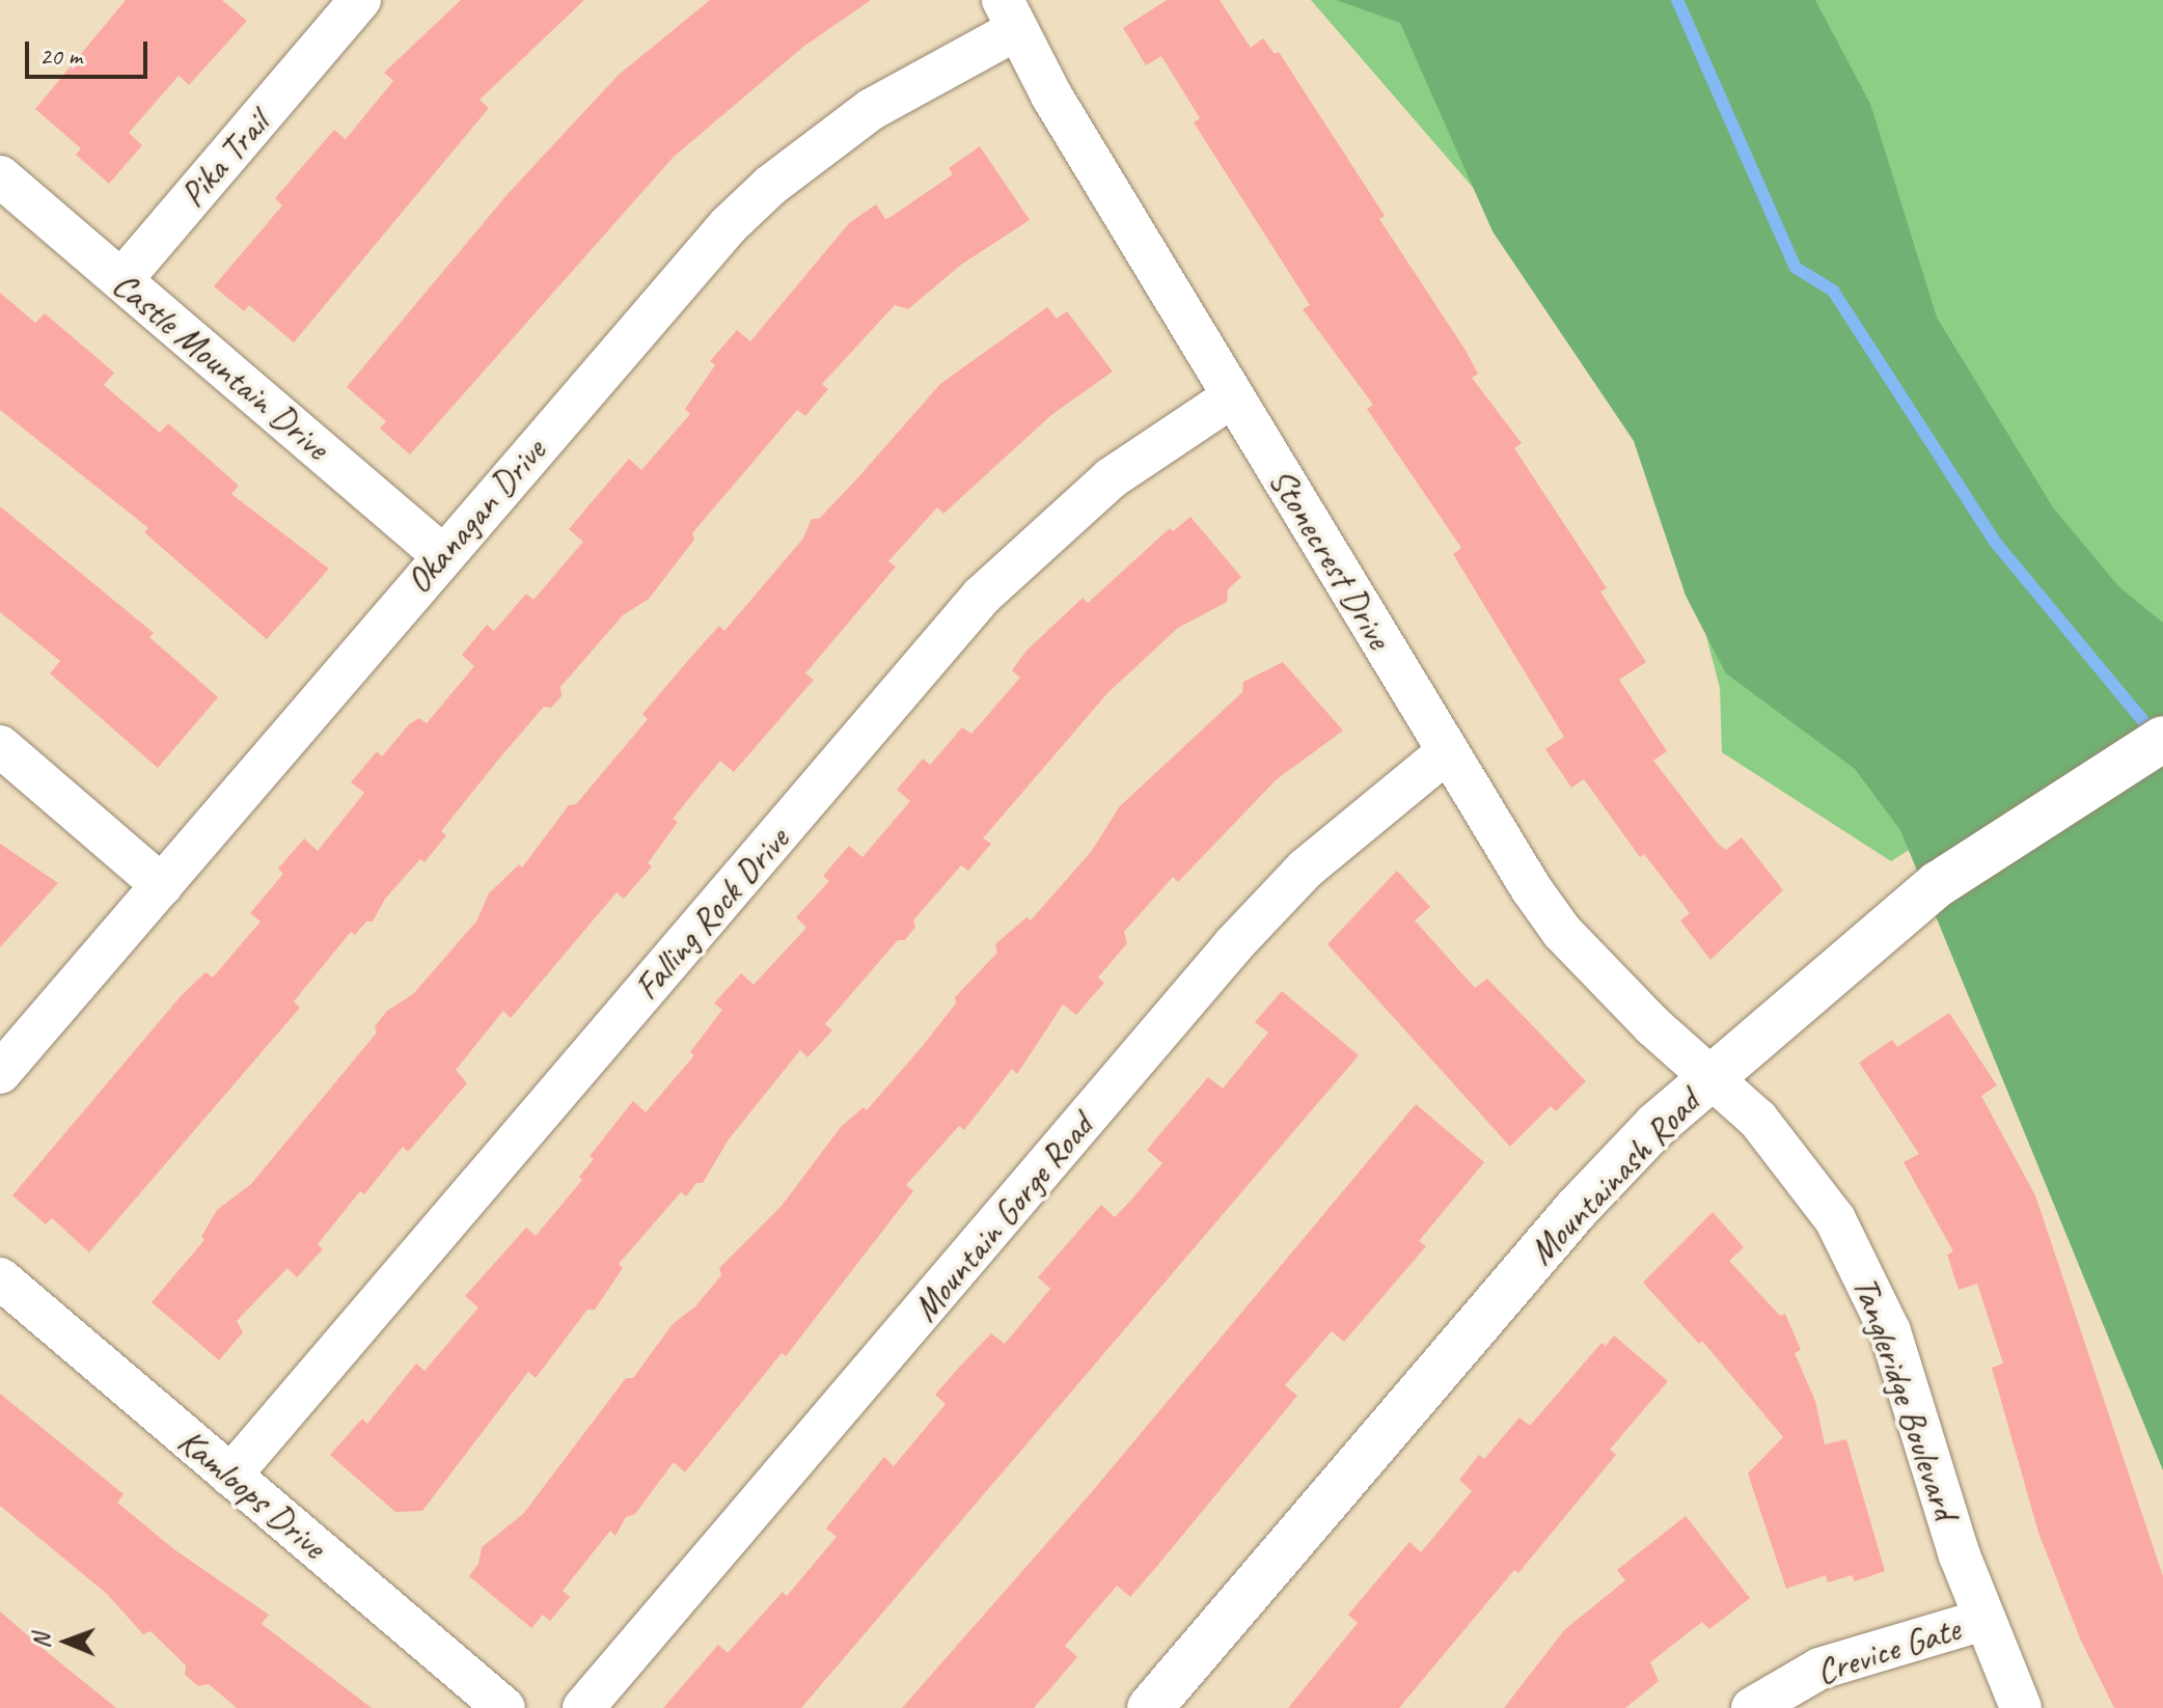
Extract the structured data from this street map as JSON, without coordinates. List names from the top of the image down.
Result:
{
  "streets": {
    "street": [
      "Pika Trail",
      "Castle Mountain Drive",
      "Okanagan Drive",
      "Stonecrest Drive",
      "Falling Rock Drive",
      "Mountainash Road",
      "Mountain Gorge Road",
      "Tangleridge Boulevard",
      "Kamloops Drive",
      "Crevice Gate"
    ]
  },
  "crossings": [
    ["Pika Trail", "Castle Mountain Drive"],
    ["Castle Mountain Drive", "Okanagan Drive"],
    ["Okanagan Drive", "Stonecrest Drive"],
    ["Stonecrest Drive", "Falling Rock Drive"],
    ["Stonecrest Drive", "Mountainash Road"],
    ["Stonecrest Drive", "Mountain Gorge Road"],
    ["Stonecrest Drive", "Tangleridge Boulevard"],
    ["Falling Rock Drive", "Kamloops Drive"],
    ["Mountainash Road", "Tangleridge Boulevard"],
    ["Tangleridge Boulevard", "Crevice Gate"]
  ],
  "scale_bar": "20 m",
  "north": "left"
}
